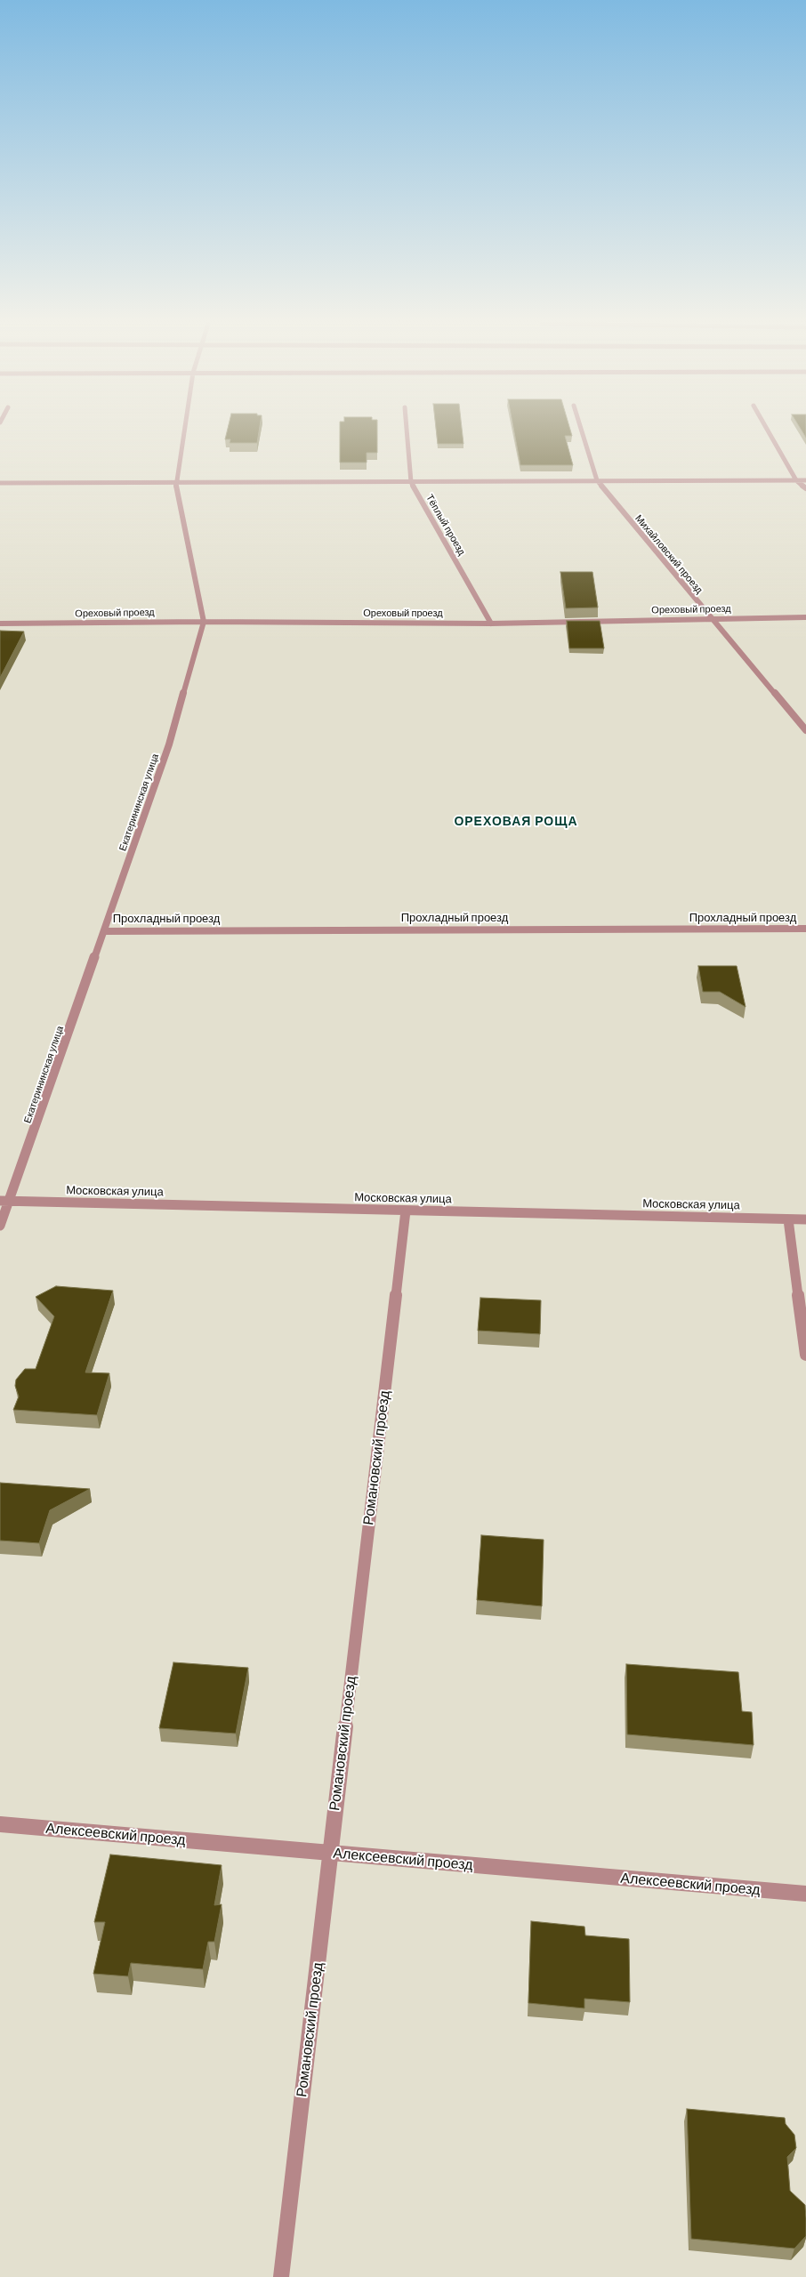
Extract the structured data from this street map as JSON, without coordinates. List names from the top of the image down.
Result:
{
  "streets": {
    "street": [
      "Тёплый проезд",
      "Михайловский проезд",
      "Ореховый проезд",
      "Екатерининская улица",
      "Прохладный проезд",
      "Московская улица",
      "Романовский проезд",
      "Алексеевский проезд"
    ]
  },
  "crossings": [
    ["Тёплый проезд", "Ореховый проезд"],
    ["Михайловский проезд", "Ореховый проезд"],
    ["Ореховый проезд", "Екатерининская улица"],
    ["Екатерининская улица", "Прохладный проезд"],
    ["Екатерининская улица", "Московская улица"],
    ["Московская улица", "Романовский проезд"],
    ["Романовский проезд", "Алексеевский проезд"]
  ],
  "districts": ["ОРЕХОВАЯ РОЩА"]
}
